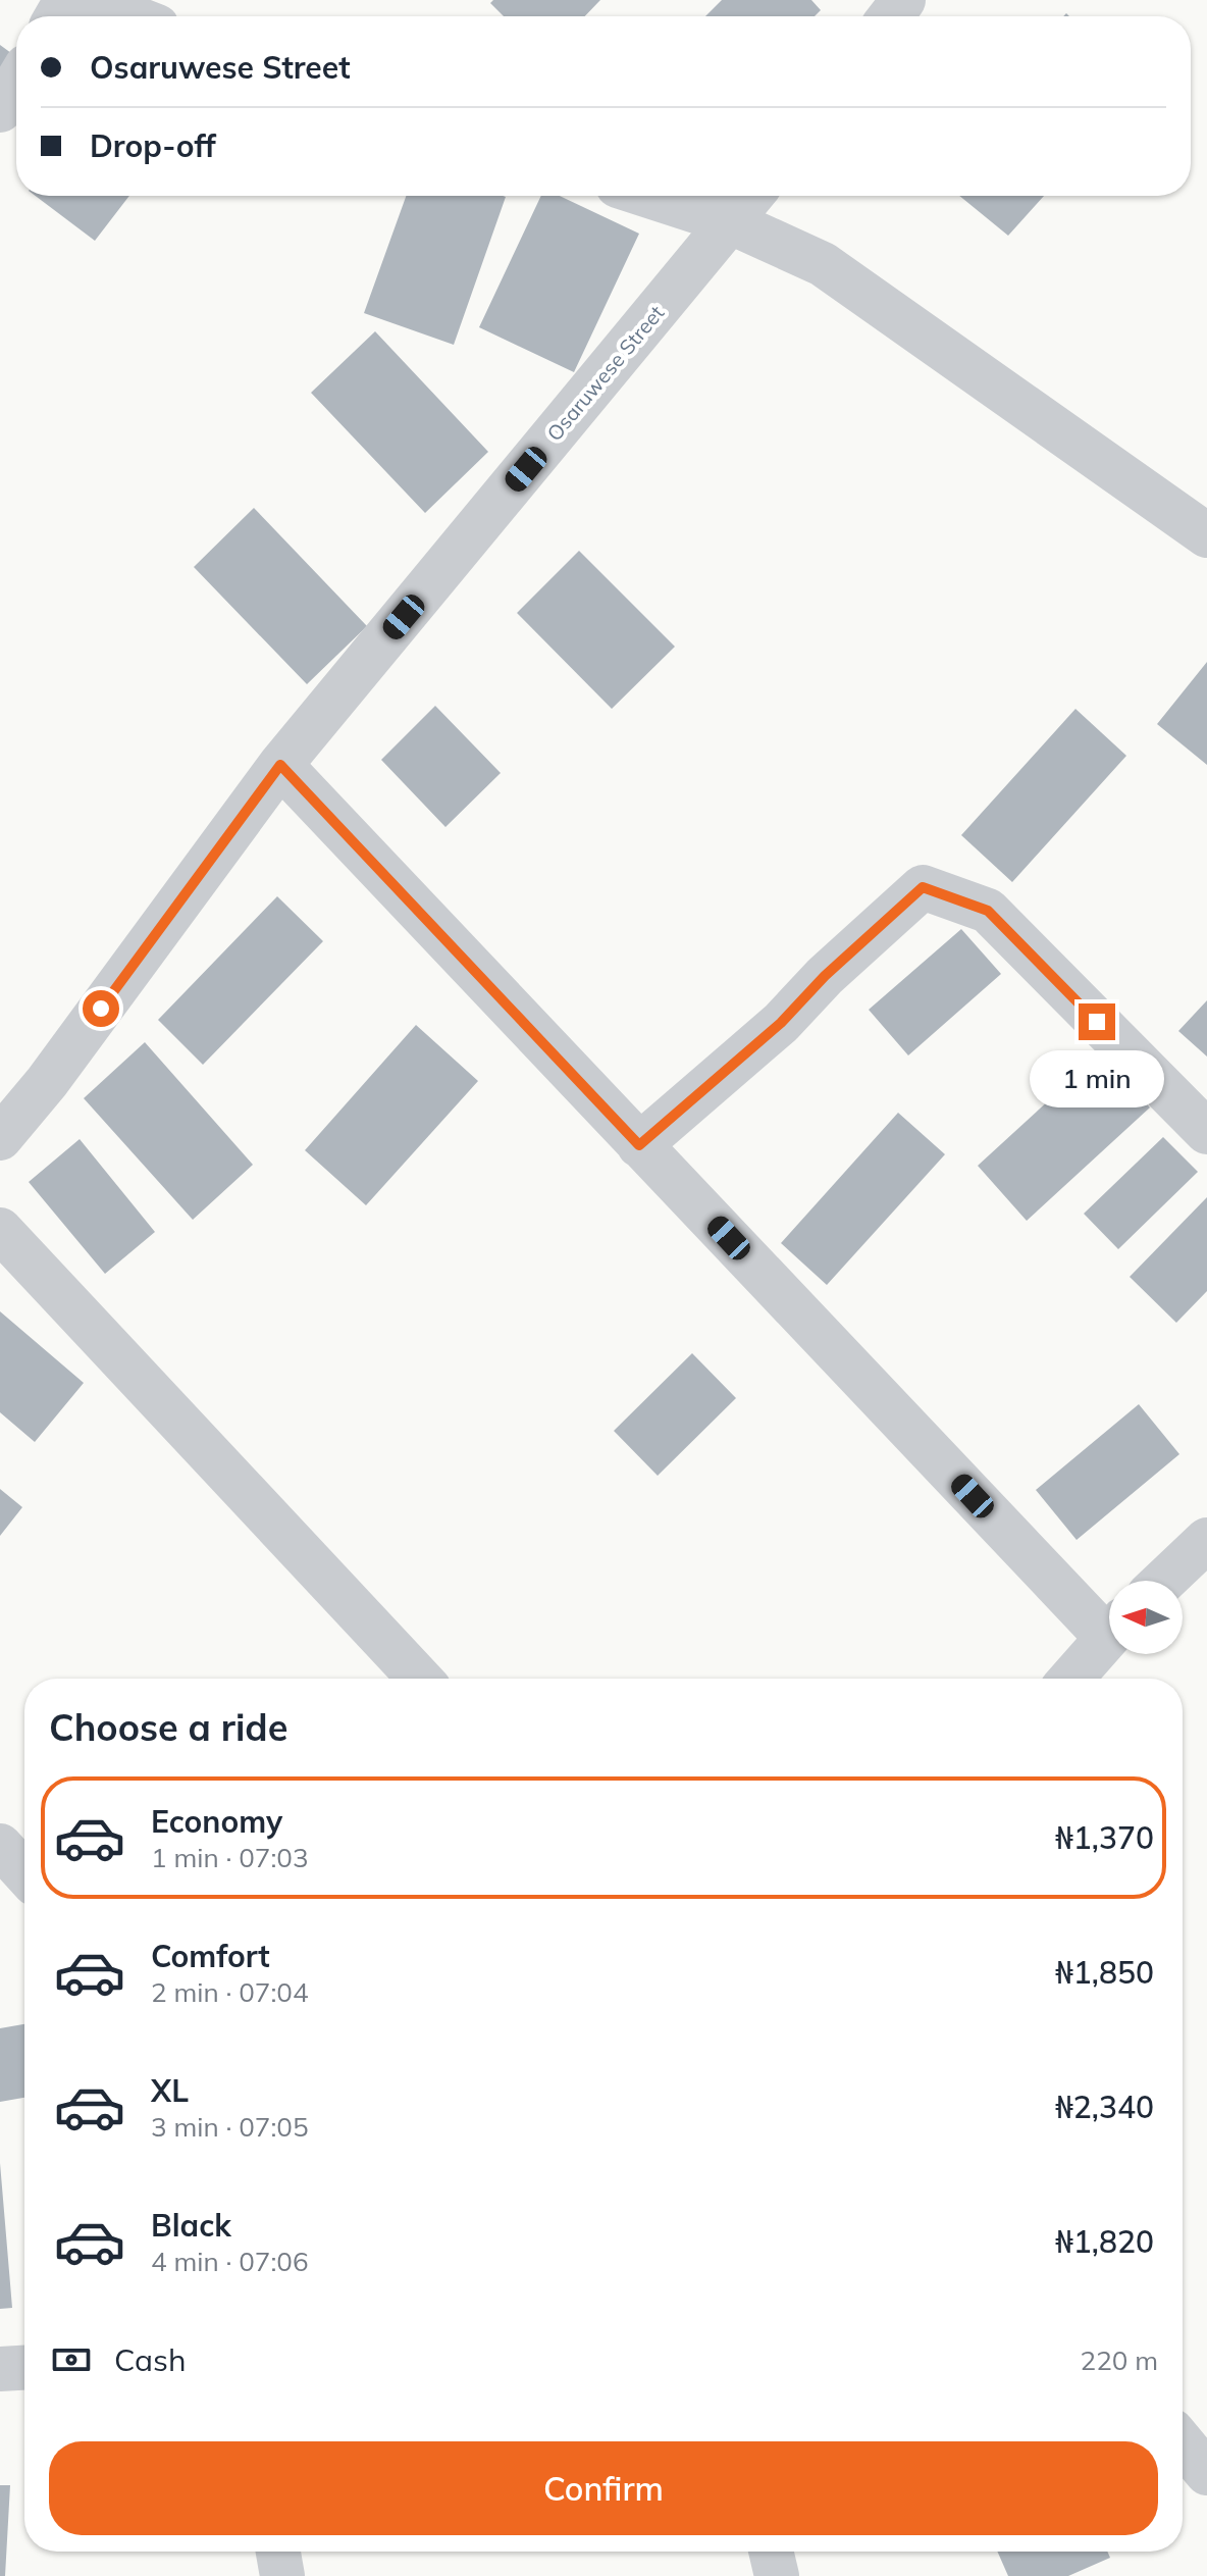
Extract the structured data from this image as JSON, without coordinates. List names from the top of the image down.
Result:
{
  "streets": {
    "street": ["Osaruwese Street"]
  },
  "north": "left",
  "page": {
    "banner": ["Osaruwese Street", "Drop-off"],
    "bubble": "1 min",
    "heading": "Choose a ride",
    "list": [
      {
        "name": "Economy",
        "note": "1 min · 07:03",
        "value": "₦1,370"
      },
      {
        "name": "Comfort",
        "note": "2 min · 07:04",
        "value": "₦1,850"
      },
      {
        "name": "XL",
        "note": "3 min · 07:05",
        "value": "₦2,340"
      },
      {
        "name": "Black",
        "note": "4 min · 07:06",
        "value": "₦1,820"
      }
    ],
    "pay": ["Cash", "220 m"],
    "buttons": "Confirm"
  }
}
